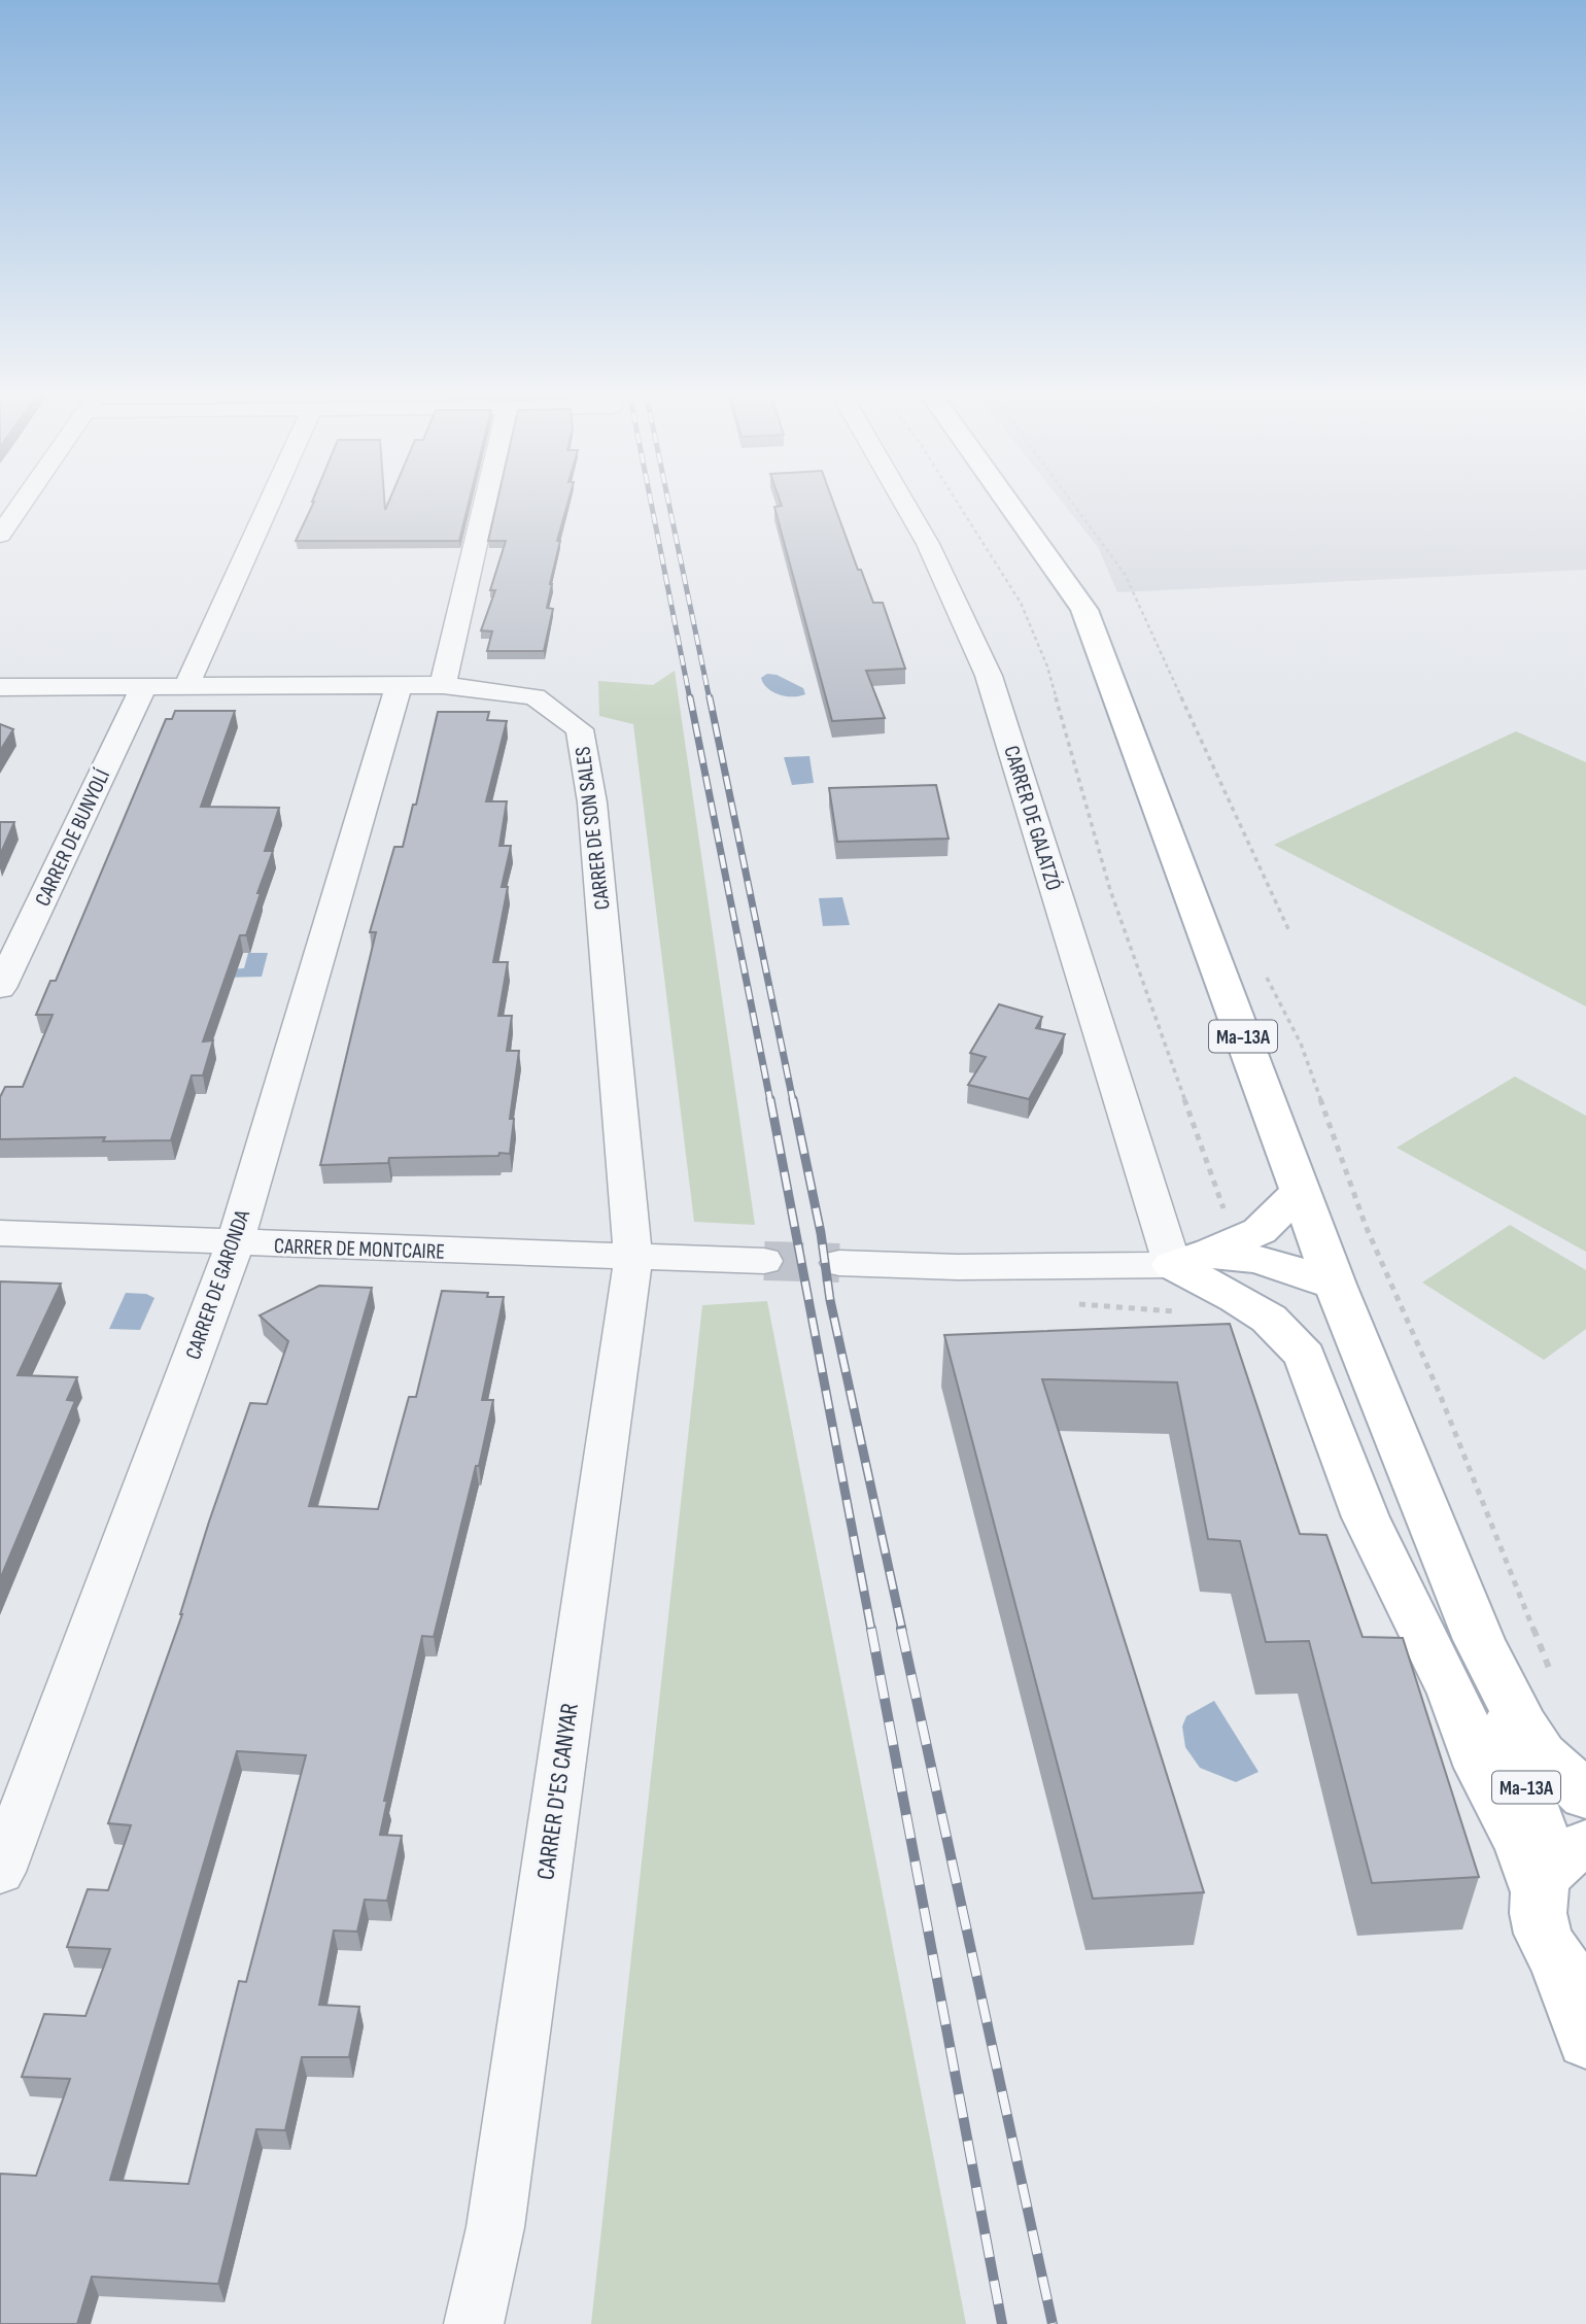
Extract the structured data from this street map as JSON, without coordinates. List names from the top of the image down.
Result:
{
  "streets": {
    "main road": ["Ma-13A"],
    "street": [
      "CARRER DE GALATZÓ",
      "CARRER DE SON SALES",
      "CARRER DE BUNYOLÍ",
      "CARRER DE MONTCAIRE",
      "CARRER DE GARONDA",
      "CARRER D'ES CANYAR"
    ]
  },
  "crossings": [
    ["CARRER DE SON SALES", "CARRER DE BUNYOLÍ"],
    ["CARRER DE SON SALES", "CARRER DE MONTCAIRE"],
    ["CARRER DE SON SALES", "CARRER DE GARONDA"],
    ["CARRER DE SON SALES", "CARRER D'ES CANYAR"],
    ["CARRER DE MONTCAIRE", "CARRER DE GARONDA"],
    ["CARRER DE MONTCAIRE", "CARRER D'ES CANYAR"]
  ]
}
